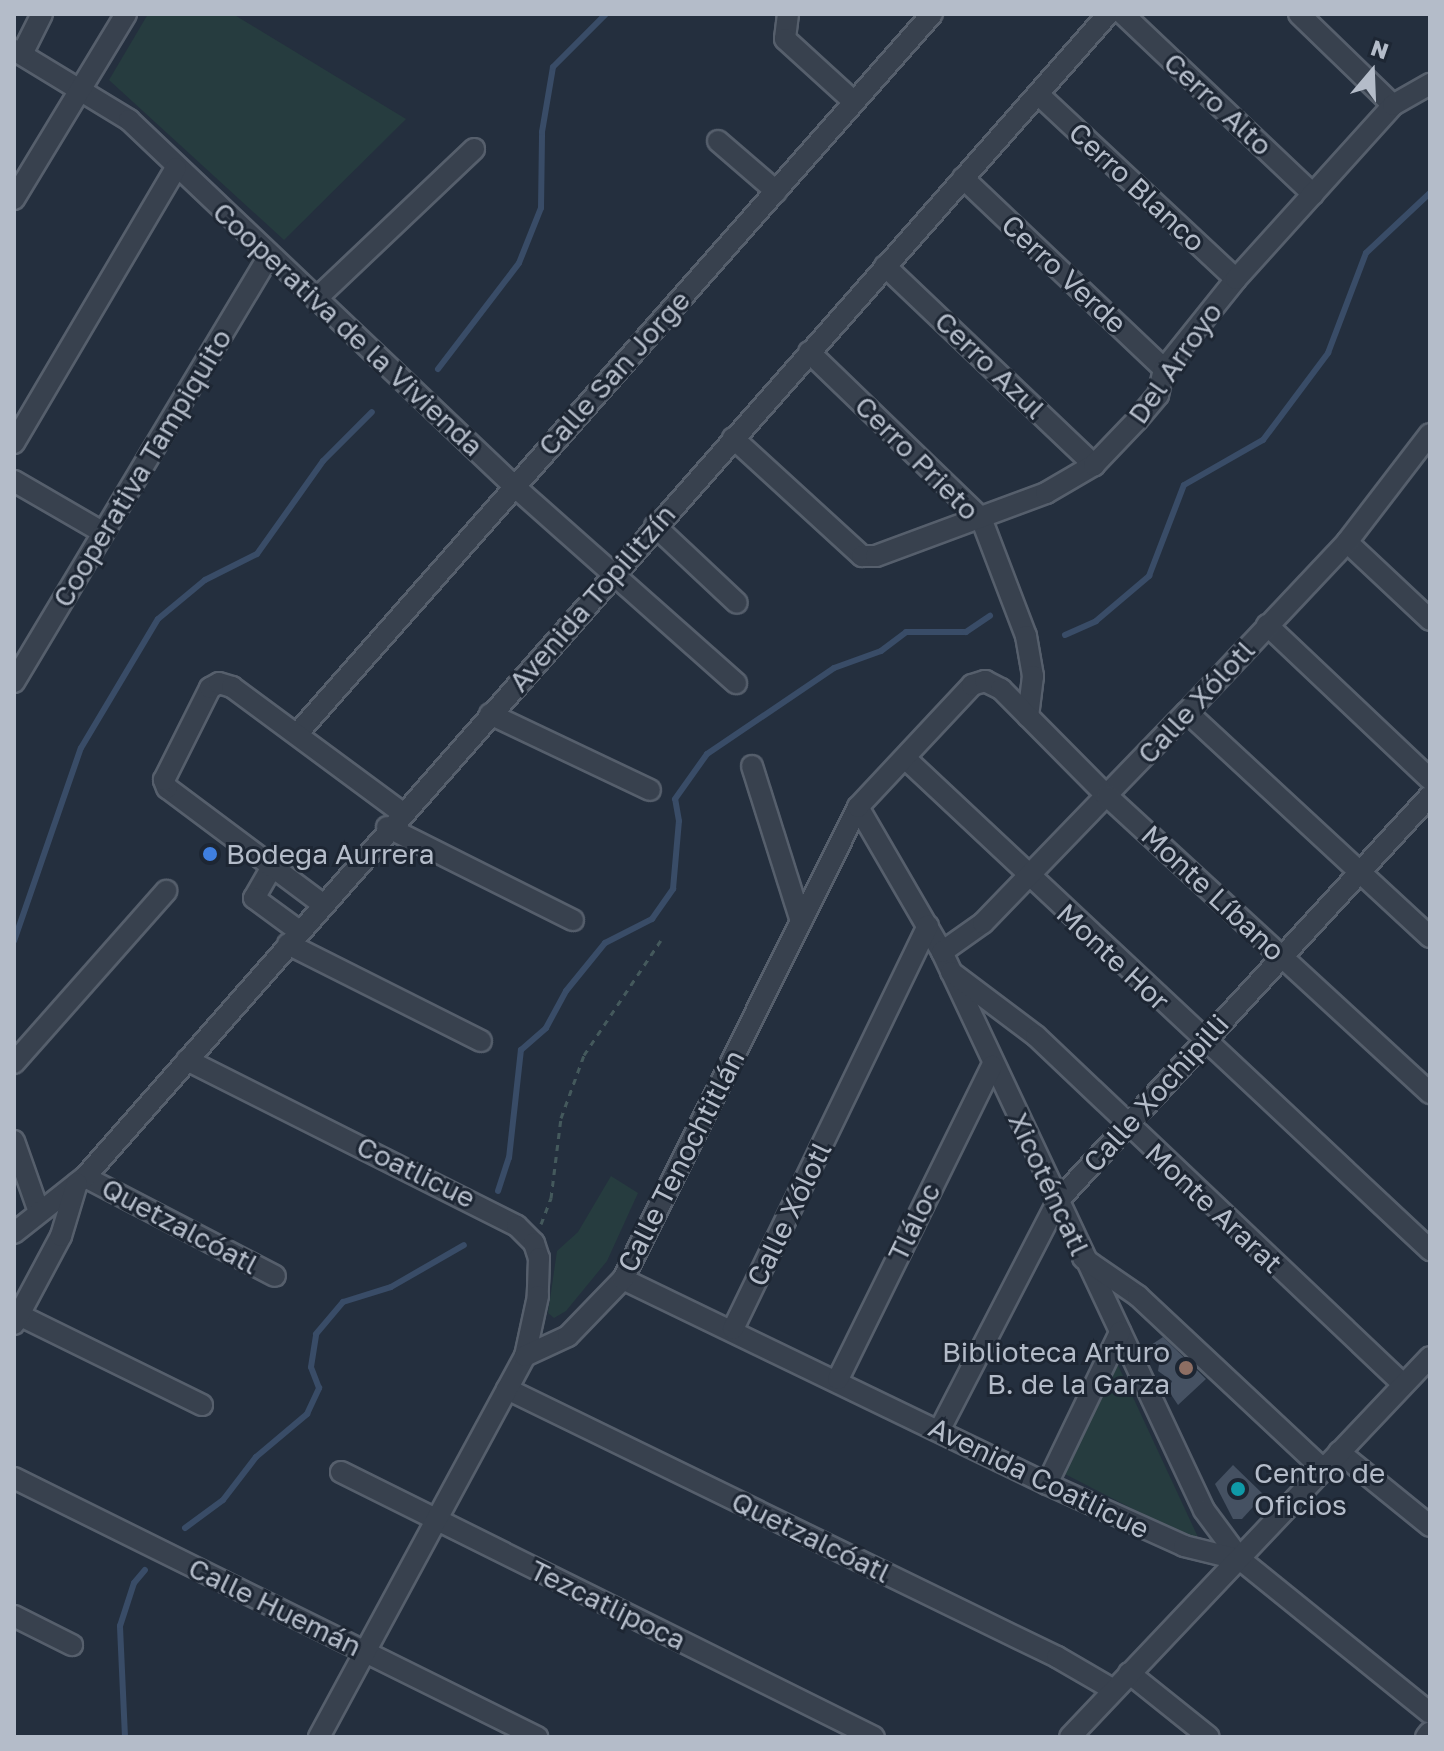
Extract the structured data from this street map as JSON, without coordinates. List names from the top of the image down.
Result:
{
  "streets": {
    "street": [
      "Cerro Alto",
      "Cerro Blanco",
      "Cerro Verde",
      "Cooperativa de la Vivienda",
      "Del Arroyo",
      "Cerro Azul",
      "Calle San Jorge",
      "Cerro Prieto",
      "Cooperativa Tampiquito",
      "Avenida Topilitzín",
      "Calle Xólotl",
      "Monte Líbano",
      "Monte Hor",
      "Calle Xochipilli",
      "Calle Tenochtitlán",
      "Coatlicue",
      "Xicoténcatl",
      "Monte Ararat",
      "Tláloc",
      "Quetzalcóatl",
      "Avenida Coatlicue",
      "Tezcatlipoca",
      "Calle Huemán"
    ]
  },
  "crossings": [
    ["Cerro Alto", "Del Arroyo"],
    ["Cerro Blanco", "Del Arroyo"],
    ["Cerro Blanco", "Avenida Topilitzín"],
    ["Cerro Verde", "Del Arroyo"],
    ["Cerro Verde", "Avenida Topilitzín"],
    ["Cooperativa de la Vivienda", "Calle San Jorge"],
    ["Cooperativa de la Vivienda", "Cooperativa Tampiquito"],
    ["Cooperativa de la Vivienda", "Avenida Topilitzín"],
    ["Del Arroyo", "Cerro Azul"],
    ["Del Arroyo", "Cerro Prieto"],
    ["Del Arroyo", "Avenida Topilitzín"],
    ["Cerro Azul", "Avenida Topilitzín"],
    ["Cerro Prieto", "Avenida Topilitzín"],
    ["Cerro Prieto", "Monte Líbano"],
    ["Avenida Topilitzín", "Coatlicue"],
    ["Avenida Topilitzín", "Quetzalcóatl"],
    ["Calle Xólotl", "Monte Líbano"],
    ["Calle Xólotl", "Monte Hor"],
    ["Calle Xólotl", "Xicoténcatl"],
    ["Calle Xólotl", "Avenida Coatlicue"],
    ["Monte Líbano", "Calle Xochipilli"],
    ["Monte Líbano", "Calle Tenochtitlán"],
    ["Monte Hor", "Calle Xochipilli"],
    ["Monte Hor", "Calle Tenochtitlán"],
    ["Calle Xochipilli", "Xicoténcatl"],
    ["Calle Xochipilli", "Monte Ararat"],
    ["Calle Xochipilli", "Avenida Coatlicue"],
    ["Calle Tenochtitlán", "Xicoténcatl"],
    ["Calle Tenochtitlán", "Avenida Coatlicue"],
    ["Xicoténcatl", "Monte Ararat"],
    ["Xicoténcatl", "Tláloc"],
    ["Xicoténcatl", "Avenida Coatlicue"],
    ["Tláloc", "Avenida Coatlicue"]
  ],
  "places": ["Bodega Aurrera", "Biblioteca Arturo B. de la Garza", "Centro de Oficios"],
  "north": "top"
}
